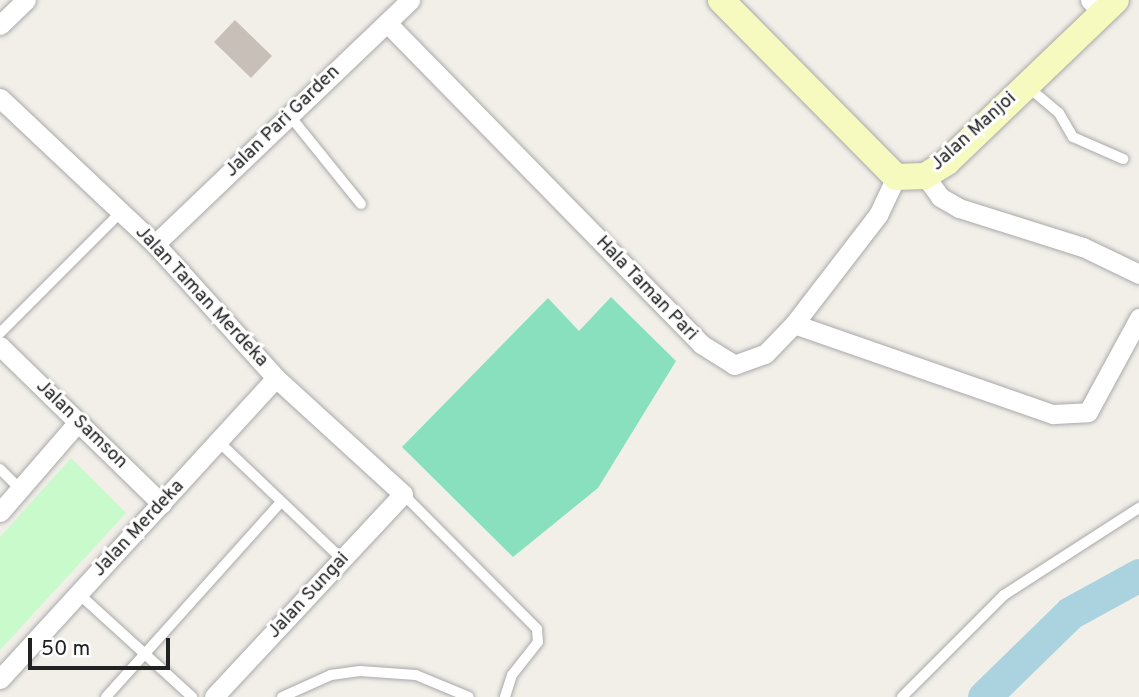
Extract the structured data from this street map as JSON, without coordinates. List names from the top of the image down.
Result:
{
  "streets": {
    "street": [
      "Jalan Pari Garden",
      "Jalan Manjoi",
      "Hala Taman Pari",
      "Jalan Taman Merdeka",
      "Jalan Samson",
      "Jalan Merdeka",
      "Jalan Sungai"
    ]
  },
  "crossings": [
    ["Jalan Pari Garden", "Hala Taman Pari"],
    ["Jalan Pari Garden", "Jalan Taman Merdeka"],
    ["Jalan Manjoi", "Hala Taman Pari"],
    ["Jalan Taman Merdeka", "Jalan Merdeka"],
    ["Jalan Taman Merdeka", "Jalan Sungai"],
    ["Jalan Samson", "Jalan Merdeka"]
  ],
  "scale_bar": "50 m"
}
